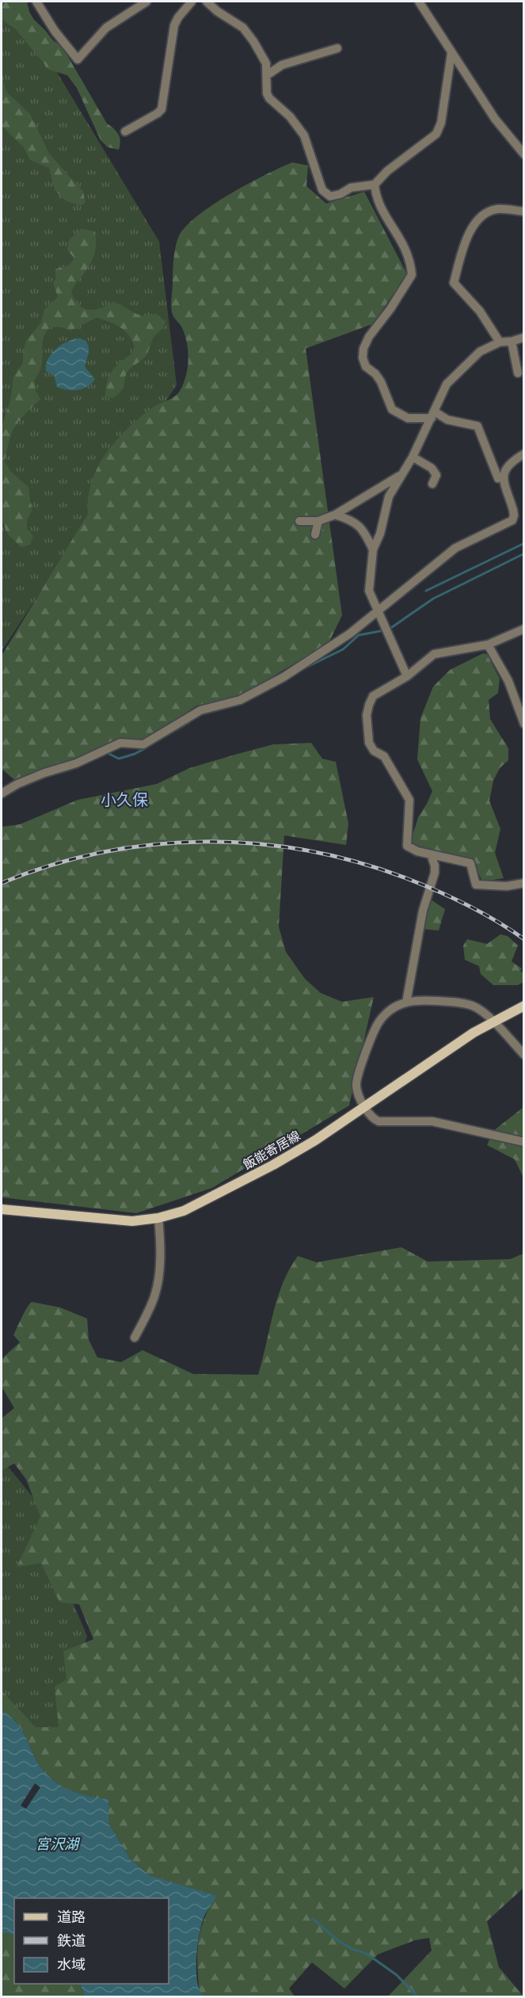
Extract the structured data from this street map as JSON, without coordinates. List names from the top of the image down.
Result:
{
  "streets": {
    "main road": ["飯能寄居線"]
  },
  "districts": ["小久保"],
  "water": ["宮沢湖"],
  "legend": ["道路", "鉄道", "水域"]
}
